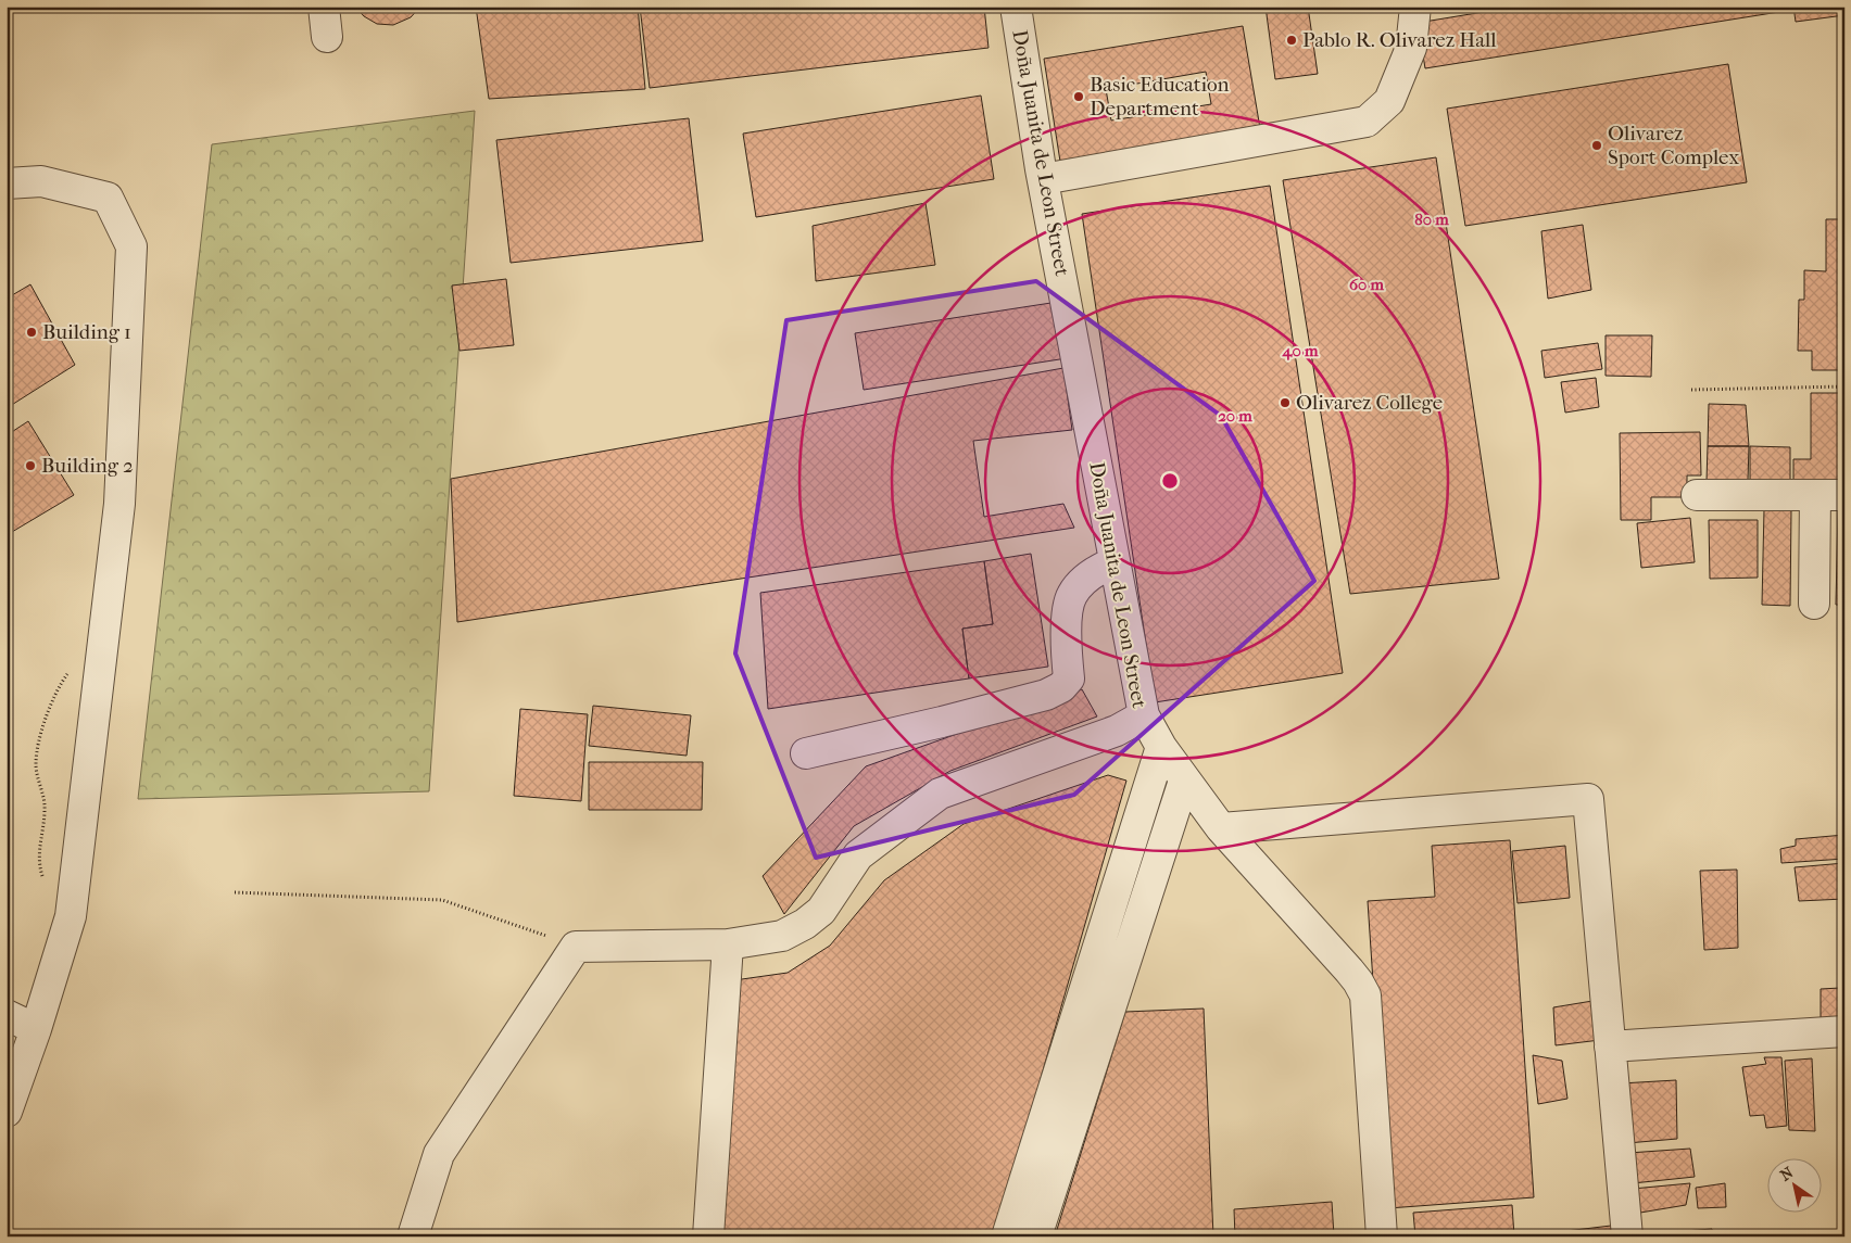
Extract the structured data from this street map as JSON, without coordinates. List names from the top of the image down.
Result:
{
  "streets": {
    "street": ["Doña Juanita de Leon Street"]
  },
  "places": [
    "Pablo R. Olivarez Hall",
    "Basic Education Department",
    "Olivarez Sport Complex",
    "Building 1",
    "Olivarez College",
    "Building 2"
  ],
  "north": "top left",
  "rings": [
    "80 m",
    "60 m",
    "40 m",
    "20 m"
  ]
}
